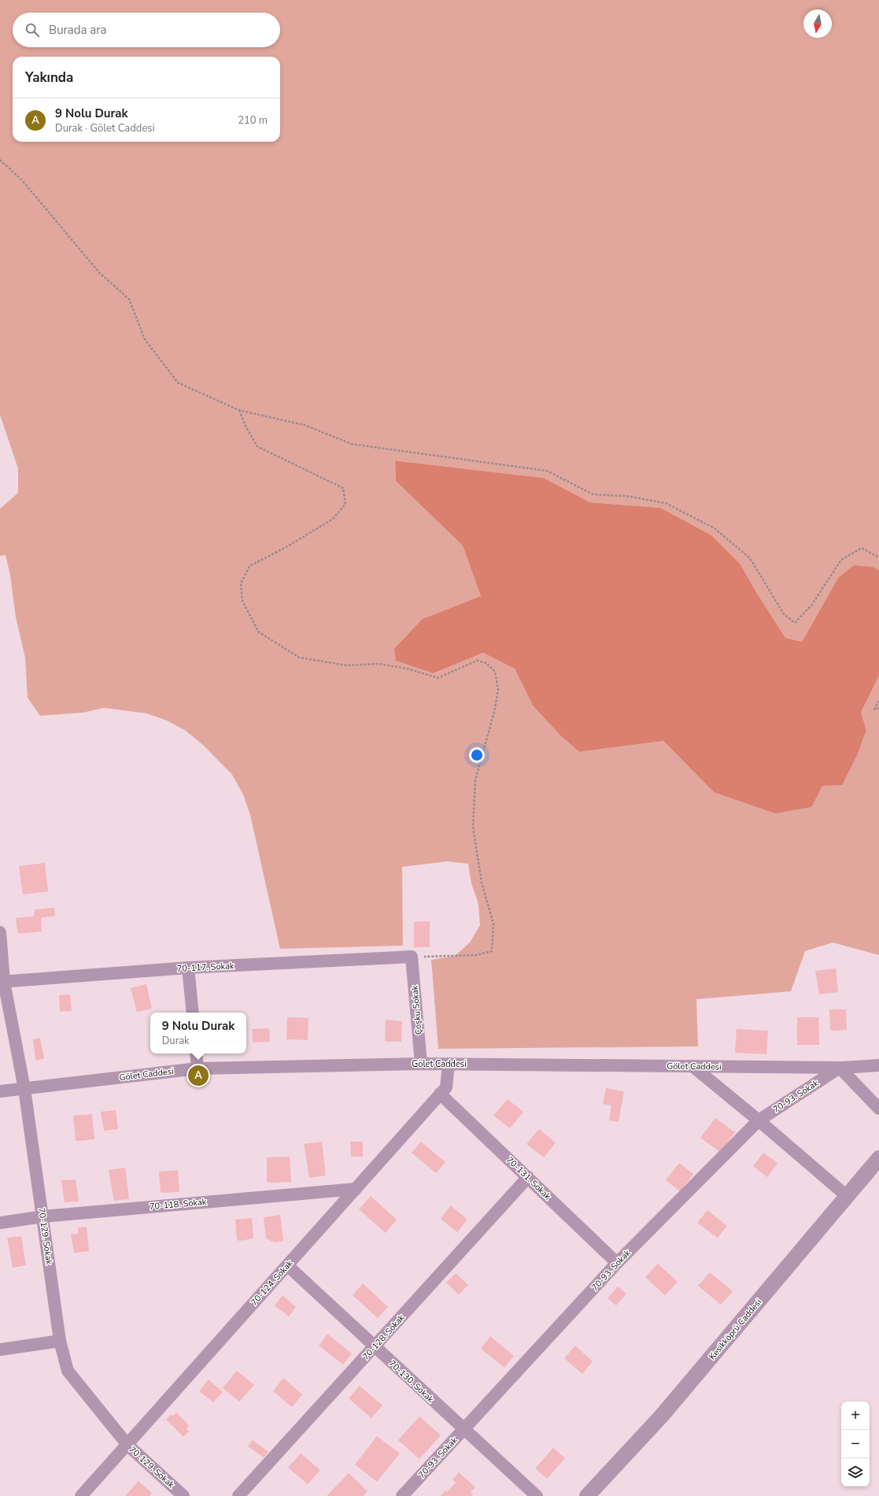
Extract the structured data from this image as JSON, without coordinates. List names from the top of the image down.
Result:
{
  "streets": {
    "street": [
      "70-117. Sokak",
      "Çoşku Sokak",
      "Gölet Caddesi",
      "70-93. Sokak",
      "70-131. Sokak",
      "70-118. Sokak",
      "70-129. Sokak",
      "70-124. Sokak",
      "Kesikköprü Caddesi",
      "70-128. Sokak",
      "70-130. Sokak"
    ]
  },
  "crossings": [
    ["70-117. Sokak", "Çoşku Sokak"],
    ["70-117. Sokak", "70-129. Sokak"],
    ["Çoşku Sokak", "Gölet Caddesi"],
    ["Gölet Caddesi", "70-93. Sokak"],
    ["Gölet Caddesi", "70-129. Sokak"],
    ["Gölet Caddesi", "70-124. Sokak"],
    ["70-93. Sokak", "70-131. Sokak"],
    ["70-93. Sokak", "70-130. Sokak"],
    ["70-131. Sokak", "70-124. Sokak"],
    ["70-131. Sokak", "70-128. Sokak"],
    ["70-118. Sokak", "70-129. Sokak"],
    ["70-118. Sokak", "70-124. Sokak"],
    ["70-129. Sokak", "70-124. Sokak"],
    ["70-124. Sokak", "70-130. Sokak"],
    ["70-128. Sokak", "70-130. Sokak"]
  ],
  "north": "bottom",
  "page": {
    "search": "Burada ara",
    "heading": "Yakında",
    "list": [
      {
        "mark": "A",
        "name": "9 Nolu Durak",
        "note": "Durak · Gölet Caddesi",
        "value": "210 m"
      }
    ],
    "popup": ["9 Nolu Durak", "Durak"],
    "pins": "A",
    "map_buttons": ["+", "−"]
  }
}
